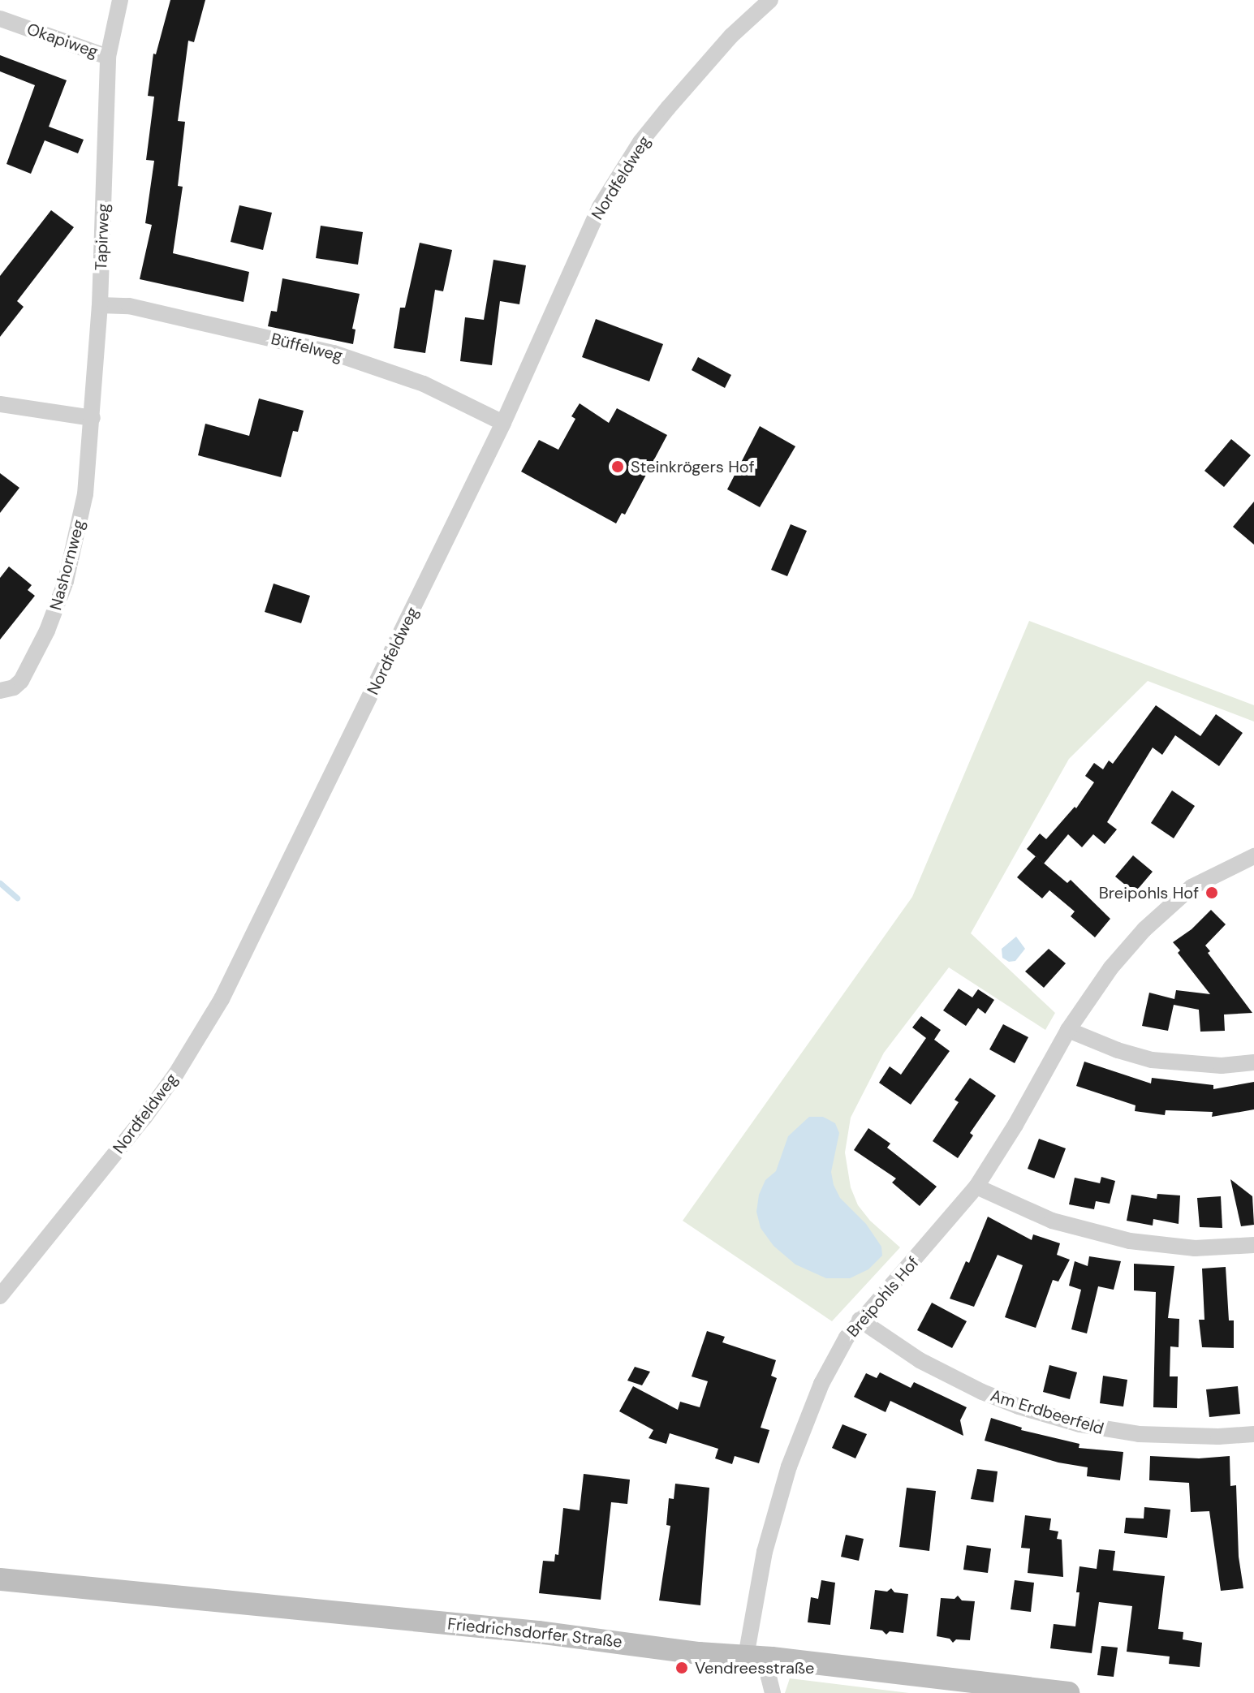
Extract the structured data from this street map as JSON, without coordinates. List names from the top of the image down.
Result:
{
  "streets": {
    "main road": ["Friedrichsdorfer Straße"],
    "street": [
      "Okapiweg",
      "Nordfeldweg",
      "Tapirweg",
      "Büffelweg",
      "Nashornweg",
      "Breipohls Hof",
      "Am Erdbeerfeld"
    ]
  },
  "crossings": [
    ["Okapiweg", "Tapirweg"],
    ["Nordfeldweg", "Büffelweg"],
    ["Tapirweg", "Büffelweg"],
    ["Tapirweg", "Nashornweg"],
    ["Breipohls Hof", "Am Erdbeerfeld"],
    ["Breipohls Hof", "Friedrichsdorfer Straße"]
  ],
  "places": ["Steinkrögers Hof", "Breipohls Hof", "Vendreesstraße"]
}
